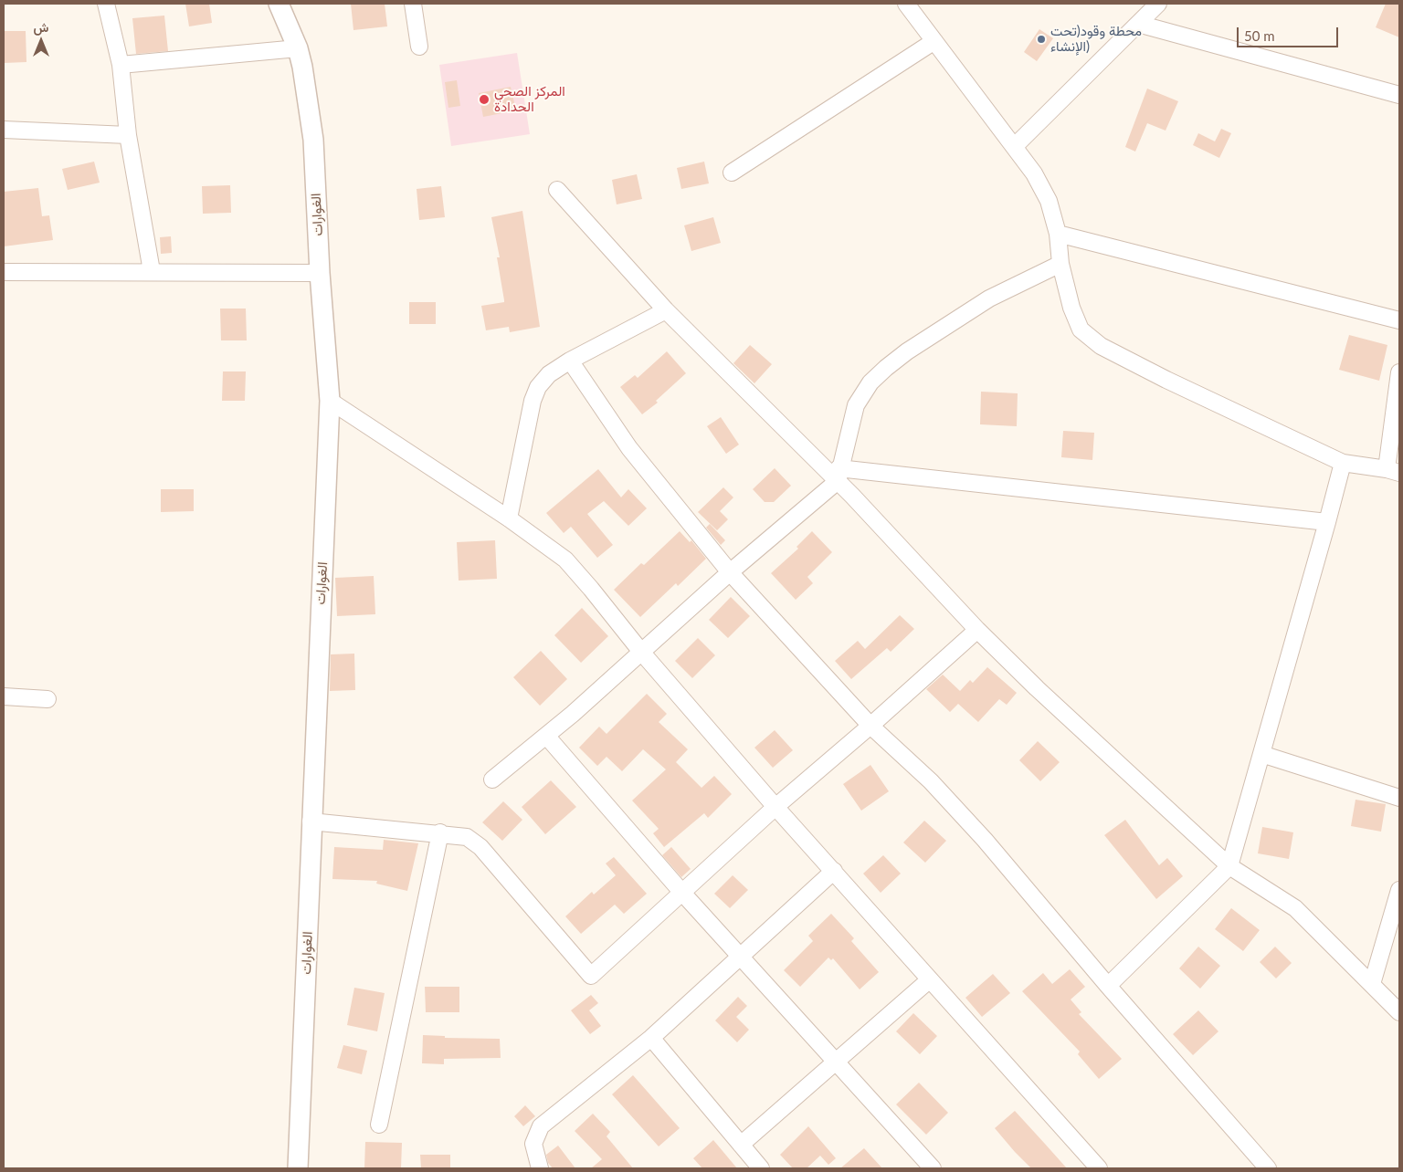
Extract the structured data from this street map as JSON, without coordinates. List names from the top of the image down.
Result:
{
  "streets": {
    "street": ["الغوارات"]
  },
  "places": ["محطة وقود(تحت الإنشاء)", "المركز الصحي الحدادة"],
  "scale_bar": "50 m",
  "north": "top"
}
